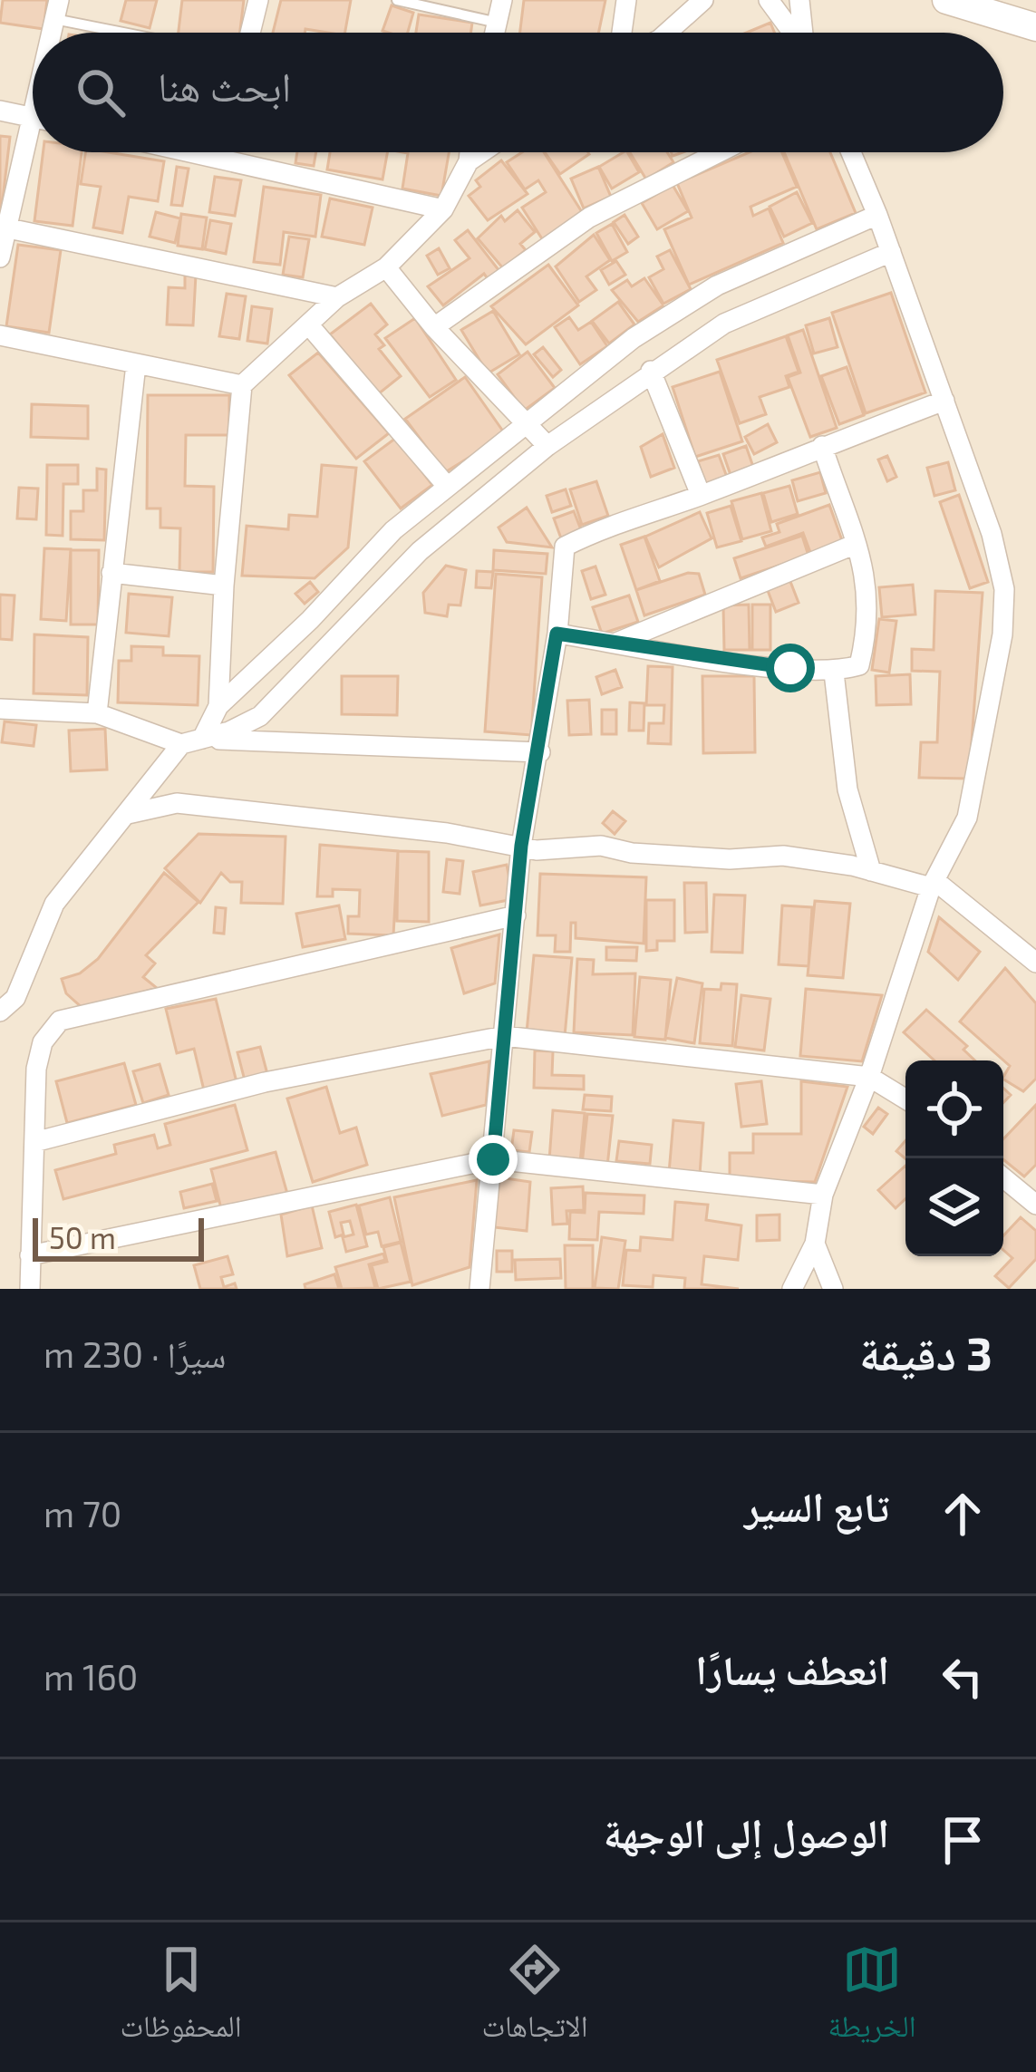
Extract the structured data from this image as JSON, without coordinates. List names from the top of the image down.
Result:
{
  "scale_bar": "50 m",
  "page": {
    "search": "ابحث هنا",
    "scale": "50 m",
    "heading": ["3 دقيقة", "سيرًا · 230 m"],
    "list": [
      ["تابع السير", "70 m"],
      ["انعطف يسارًا", "160 m"],
      "الوصول إلى الوجهة"
    ],
    "nav": ["الخريطة", "الاتجاهات", "المحفوظات"]
  }
}
